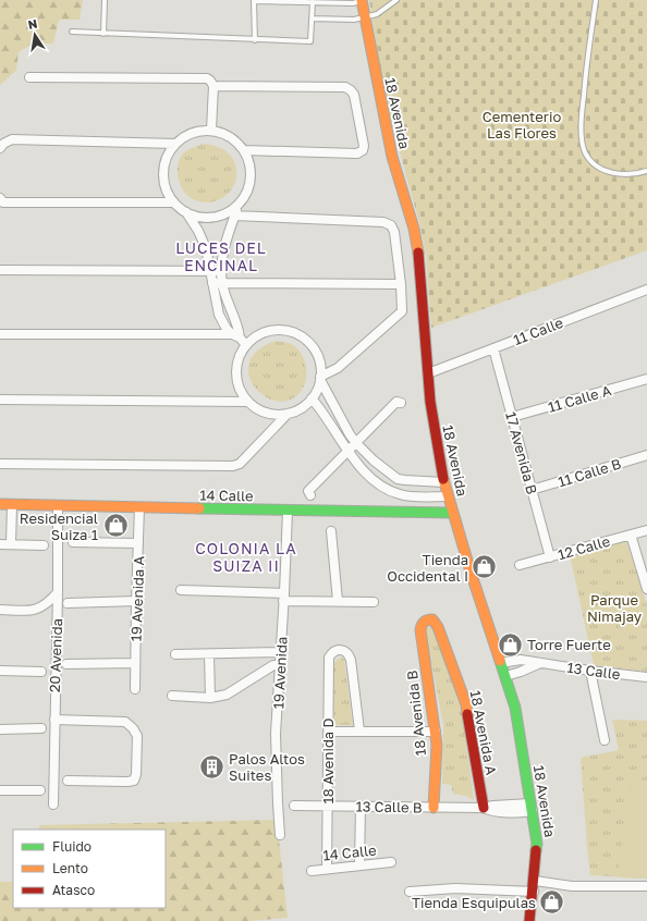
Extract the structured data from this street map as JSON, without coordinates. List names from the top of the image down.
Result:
{
  "streets": {
    "street": [
      "18 Avenida",
      "11 Calle",
      "11 Calle A",
      "17 Avenida B",
      "11 Calle B",
      "14 Calle",
      "12 Calle",
      "19 Avenida A",
      "20 Avenida",
      "13 Calle",
      "19 Avenida",
      "18 Avenida B",
      "18 Avenida A",
      "18 Avenida D",
      "13 Calle B"
    ]
  },
  "crossings": [
    ["18 Avenida", "11 Calle"],
    ["18 Avenida", "14 Calle"],
    ["18 Avenida", "13 Calle"],
    ["18 Avenida", "13 Calle B"],
    ["11 Calle", "17 Avenida B"],
    ["11 Calle A", "17 Avenida B"],
    ["17 Avenida B", "11 Calle B"],
    ["17 Avenida B", "12 Calle"],
    ["14 Calle", "19 Avenida A"],
    ["14 Calle", "20 Avenida"],
    ["14 Calle", "19 Avenida"],
    ["14 Calle", "18 Avenida D"],
    ["18 Avenida B", "18 Avenida A"],
    ["18 Avenida B", "13 Calle B"],
    ["18 Avenida A", "13 Calle B"],
    ["18 Avenida D", "13 Calle B"]
  ],
  "districts": ["LUCES DEL ENCINAL", "COLONIA LA SUIZA II"],
  "parks": ["Cementerio Las Flores", "Parque Nimajay"],
  "places": {
    "shop": [
      "Residencial Suiza 1",
      "Tienda Occidental I",
      "Torre Fuerte",
      "Tienda Esquipulas"
    ],
    "building": ["Palos Altos Suites"]
  },
  "legend": ["Fluido", "Lento", "Atasco"],
  "north": "top"
}
